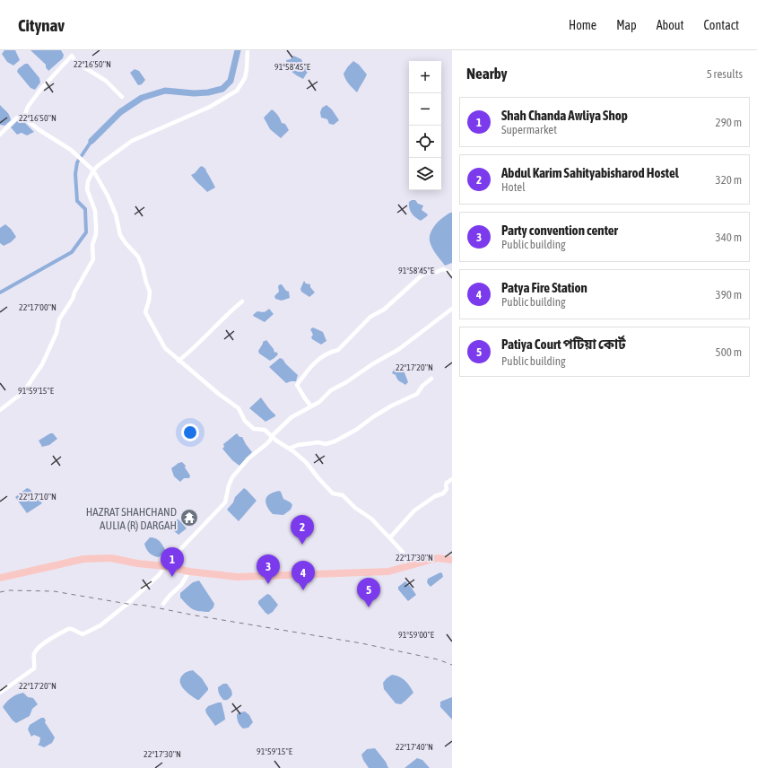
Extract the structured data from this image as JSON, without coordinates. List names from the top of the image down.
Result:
{
  "places": {
    "temple": ["HAZRAT SHAHCHAND AULIA (R) DARGAH"]
  },
  "page": {
    "header": "Citynav",
    "nav": [
      "Home",
      "Map",
      "About",
      "Contact"
    ],
    "heading": ["Nearby", "5 results"],
    "map_buttons": ["+", "−"],
    "list": [
      {
        "mark": "1",
        "name": "Shah Chanda Awliya Shop",
        "note": "Supermarket",
        "value": "290 m"
      },
      {
        "mark": "2",
        "name": "Abdul Karim Sahityabisharod Hostel",
        "note": "Hotel",
        "value": "320 m"
      },
      {
        "mark": "3",
        "name": "Party convention center",
        "note": "Public building",
        "value": "340 m"
      },
      {
        "mark": "4",
        "name": "Patya Fire Station",
        "note": "Public building",
        "value": "390 m"
      },
      {
        "mark": "5",
        "name": "Patiya Court পটিয়া কোর্ট",
        "note": "Public building",
        "value": "500 m"
      }
    ],
    "pins": [
      "2",
      "1",
      "3",
      "4",
      "5"
    ]
  },
  "coordinates": [
    "22°16'50\"N",
    "91°58'45\"E",
    "22°17'00\"N",
    "22°17'20\"N",
    "91°59'15\"E",
    "22°17'10\"N",
    "22°17'30\"N",
    "91°59'00\"E",
    "22°17'40\"N"
  ]
}
